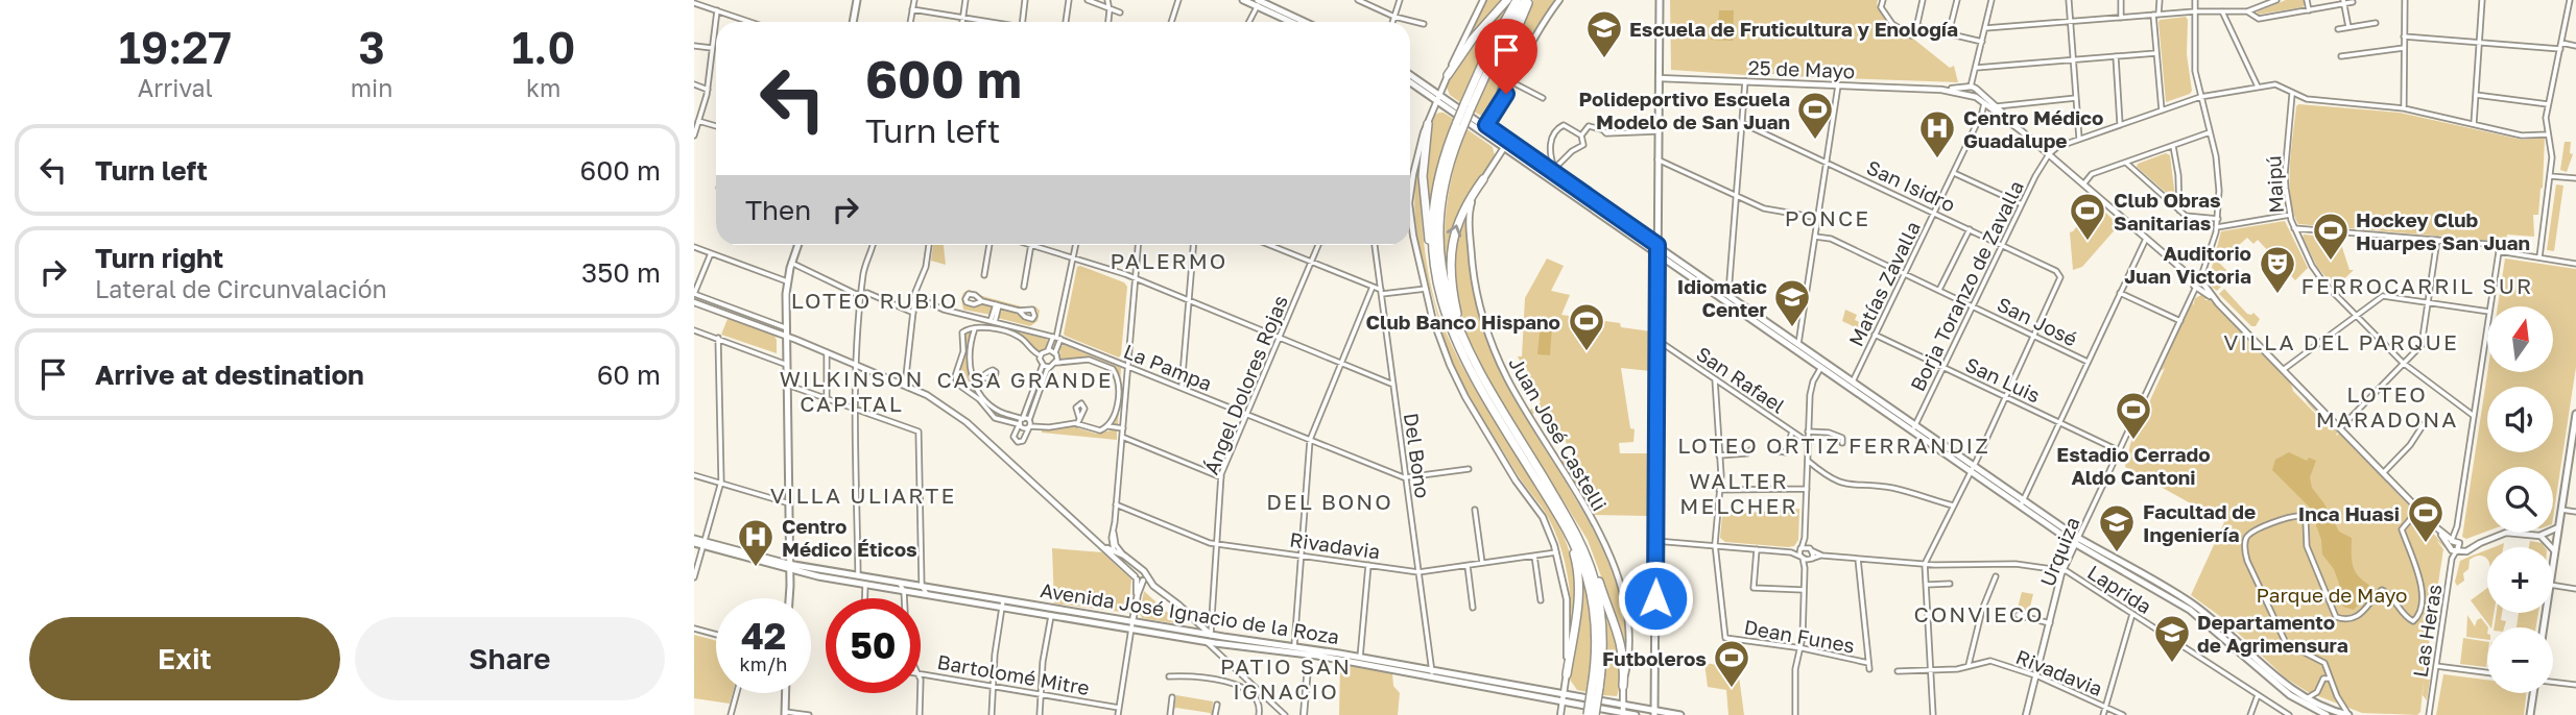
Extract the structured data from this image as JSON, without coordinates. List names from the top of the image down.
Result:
{
  "streets": {
    "main road": ["Avenida José Ignacio de la Roza"],
    "street": [
      "25 de Mayo",
      "Maipú",
      "San Isidro",
      "Matías Zavalla",
      "Borja Toranzo de Zavalla",
      "San José",
      "La Pampa",
      "San Rafael",
      "San Luis",
      "Ángel Dolores Rojas",
      "Juan José Castelli",
      "Del Bono",
      "Rivadavia",
      "Urquiza",
      "Laprida",
      "Las Heras",
      "Dean Funes",
      "Bartolomé Mitre"
    ]
  },
  "crossings": [
    ["25 de Mayo", "Matías Zavalla"],
    ["25 de Mayo", "Borja Toranzo de Zavalla"],
    ["25 de Mayo", "Urquiza"],
    ["25 de Mayo", "Las Heras"],
    ["San Isidro", "Matías Zavalla"],
    ["San Isidro", "Borja Toranzo de Zavalla"],
    ["San Isidro", "San José"],
    ["Matías Zavalla", "San José"],
    ["Matías Zavalla", "San Luis"],
    ["Borja Toranzo de Zavalla", "San José"],
    ["Borja Toranzo de Zavalla", "San Luis"],
    ["La Pampa", "Ángel Dolores Rojas"],
    ["La Pampa", "Del Bono"],
    ["San Luis", "Urquiza"],
    ["Ángel Dolores Rojas", "Rivadavia"],
    ["Ángel Dolores Rojas", "Avenida José Ignacio de la Roza"],
    ["Juan José Castelli", "Avenida José Ignacio de la Roza"],
    ["Del Bono", "Rivadavia"],
    ["Del Bono", "Avenida José Ignacio de la Roza"],
    ["Rivadavia", "Urquiza"],
    ["Urquiza", "Laprida"],
    ["Laprida", "Dean Funes"]
  ],
  "districts": [
    "PONCE",
    "PALERMO",
    "FERROCARRIL SUR",
    "LOTEO RUBIO",
    "VILLA DEL PARQUE",
    "WILKINSON CAPITAL",
    "CASA GRANDE",
    "LOTEO MARADONA",
    "LOTEO ORTIZ FERRANDIZ",
    "WALTER MELCHER",
    "VILLA ULIARTE",
    "DEL BONO",
    "CONVIECO",
    "PATIO SAN IGNACIO"
  ],
  "parks": ["Parque de Mayo"],
  "places": {
    "school or university": [
      "Escuela de Fruticultura y Enología",
      "Idiomatic Center",
      "Facultad de Ingeniería",
      "Departamento de Agrimensura"
    ],
    "sports": [
      "Polideportivo Escuela Modelo de San Juan",
      "Club Obras Sanitarias",
      "Hockey Club Huarpes San Juan",
      "Club Banco Hispano",
      "Estadio Cerrado Aldo Cantoni",
      "Inca Huasi",
      "Futboleros"
    ],
    "hospital": ["Centro Médico Guadalupe", "Centro Médico Éticos"],
    "theatre": ["Auditorio Juan Victoria"]
  },
  "north": "top",
  "page": {
    "eta": [
      "19:27",
      "Arrival",
      "3",
      "min",
      "1.0",
      "km"
    ],
    "turn": ["600 m", "Turn left"],
    "list": [
      {
        "name": "Turn left",
        "value": "600 m"
      },
      {
        "name": "Turn right",
        "note": "Lateral de Circunvalación",
        "value": "350 m"
      },
      {
        "name": "Arrive at destination",
        "value": "60 m"
      }
    ],
    "then": "Then",
    "map_buttons": ["+", "−"],
    "speed": "42 km/h",
    "limit": "50",
    "buttons": ["Exit", "Share"]
  }
}
